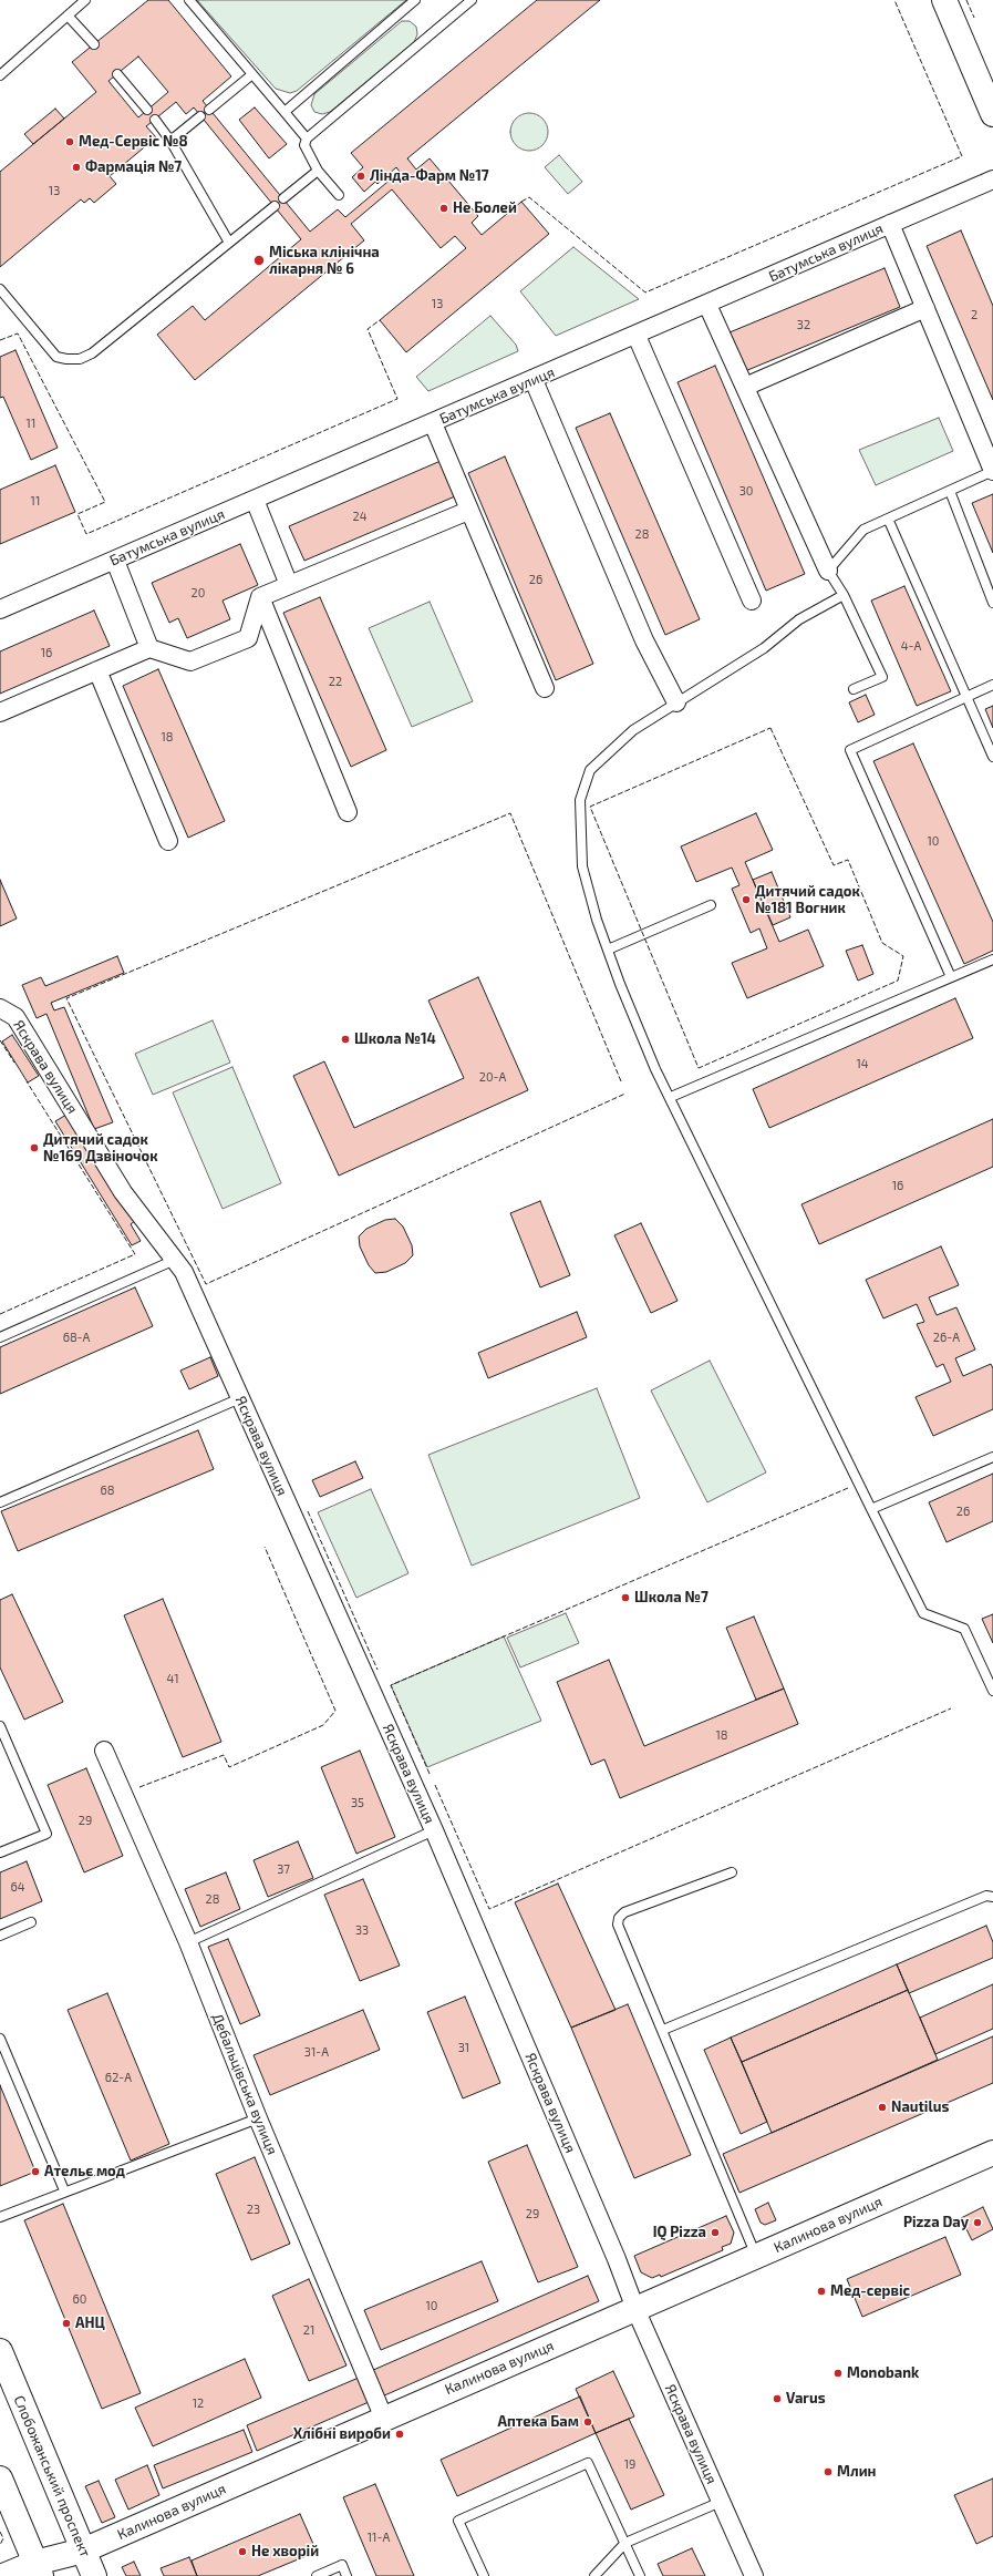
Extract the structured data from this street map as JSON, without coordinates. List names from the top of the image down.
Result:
{
  "streets": {
    "street": [
      "Батумська вулиця",
      "Яскрава вулиця",
      "Дебальцівська вулиця",
      "Калинова вулиця",
      "Слобожанський проспект"
    ]
  },
  "crossings": [
    ["Яскрава вулиця", "Калинова вулиця"],
    ["Дебальцівська вулиця", "Калинова вулиця"],
    ["Калинова вулиця", "Слобожанський проспект"]
  ],
  "places": [
    "Мед-Сервіс №8",
    "Фармація №7",
    "Лінда-Фарм №17",
    "Не Болей",
    "Міська клінічна лікарня № 6",
    "Дитячий садок №181 Вогник",
    "Школа №14",
    "Дитячий садок №169 Дзвіночок",
    "Школа №7",
    "Nautilus",
    "Ательє мод",
    "Pizza Day",
    "IQ Pizza",
    "Мед-сервіс",
    "АНЦ",
    "Monobank",
    "Varus",
    "Аптека Бам",
    "Хлібні вироби",
    "Млин",
    "Не хворій"
  ],
  "house_numbers": [
    "13",
    "13",
    "2",
    "32",
    "11",
    "30",
    "11",
    "24",
    "28",
    "26",
    "20",
    "4-А",
    "16",
    "22",
    "18",
    "10",
    "14",
    "20-А",
    "16",
    "68-А",
    "26-А",
    "68",
    "26",
    "41",
    "18",
    "35",
    "29",
    "37",
    "64",
    "28",
    "33",
    "31",
    "31-А",
    "62-А",
    "23",
    "29",
    "60",
    "10",
    "21",
    "12",
    "19",
    "11-А"
  ]
}
